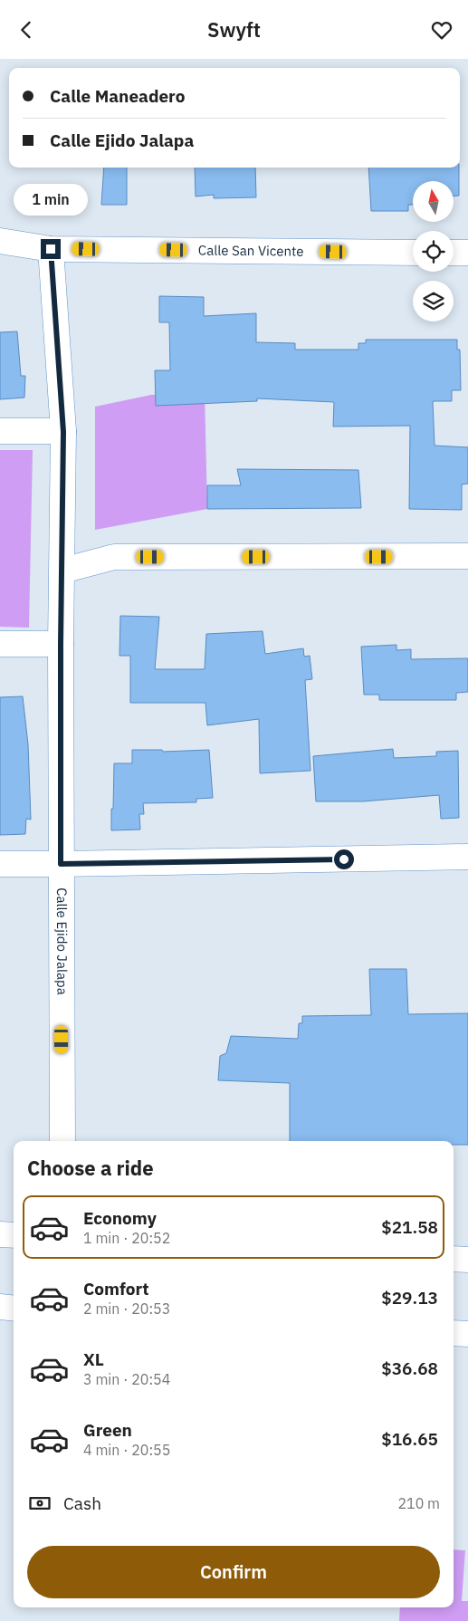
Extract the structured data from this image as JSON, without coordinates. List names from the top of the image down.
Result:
{
  "streets": {
    "street": ["Calle San Vicente", "Calle Ejido Jalapa"]
  },
  "crossings": [
    ["Calle San Vicente", "Calle Ejido Jalapa"]
  ],
  "north": "top",
  "page": {
    "header": "Swyft",
    "banner": ["Calle Maneadero", "Calle Ejido Jalapa"],
    "bubble": "1 min",
    "heading": "Choose a ride",
    "list": [
      {
        "name": "Economy",
        "note": "1 min · 20:52",
        "value": "$21.58"
      },
      {
        "name": "Comfort",
        "note": "2 min · 20:53",
        "value": "$29.13"
      },
      {
        "name": "XL",
        "note": "3 min · 20:54",
        "value": "$36.68"
      },
      {
        "name": "Green",
        "note": "4 min · 20:55",
        "value": "$16.65"
      }
    ],
    "pay": ["Cash", "210 m"],
    "buttons": "Confirm"
  }
}
